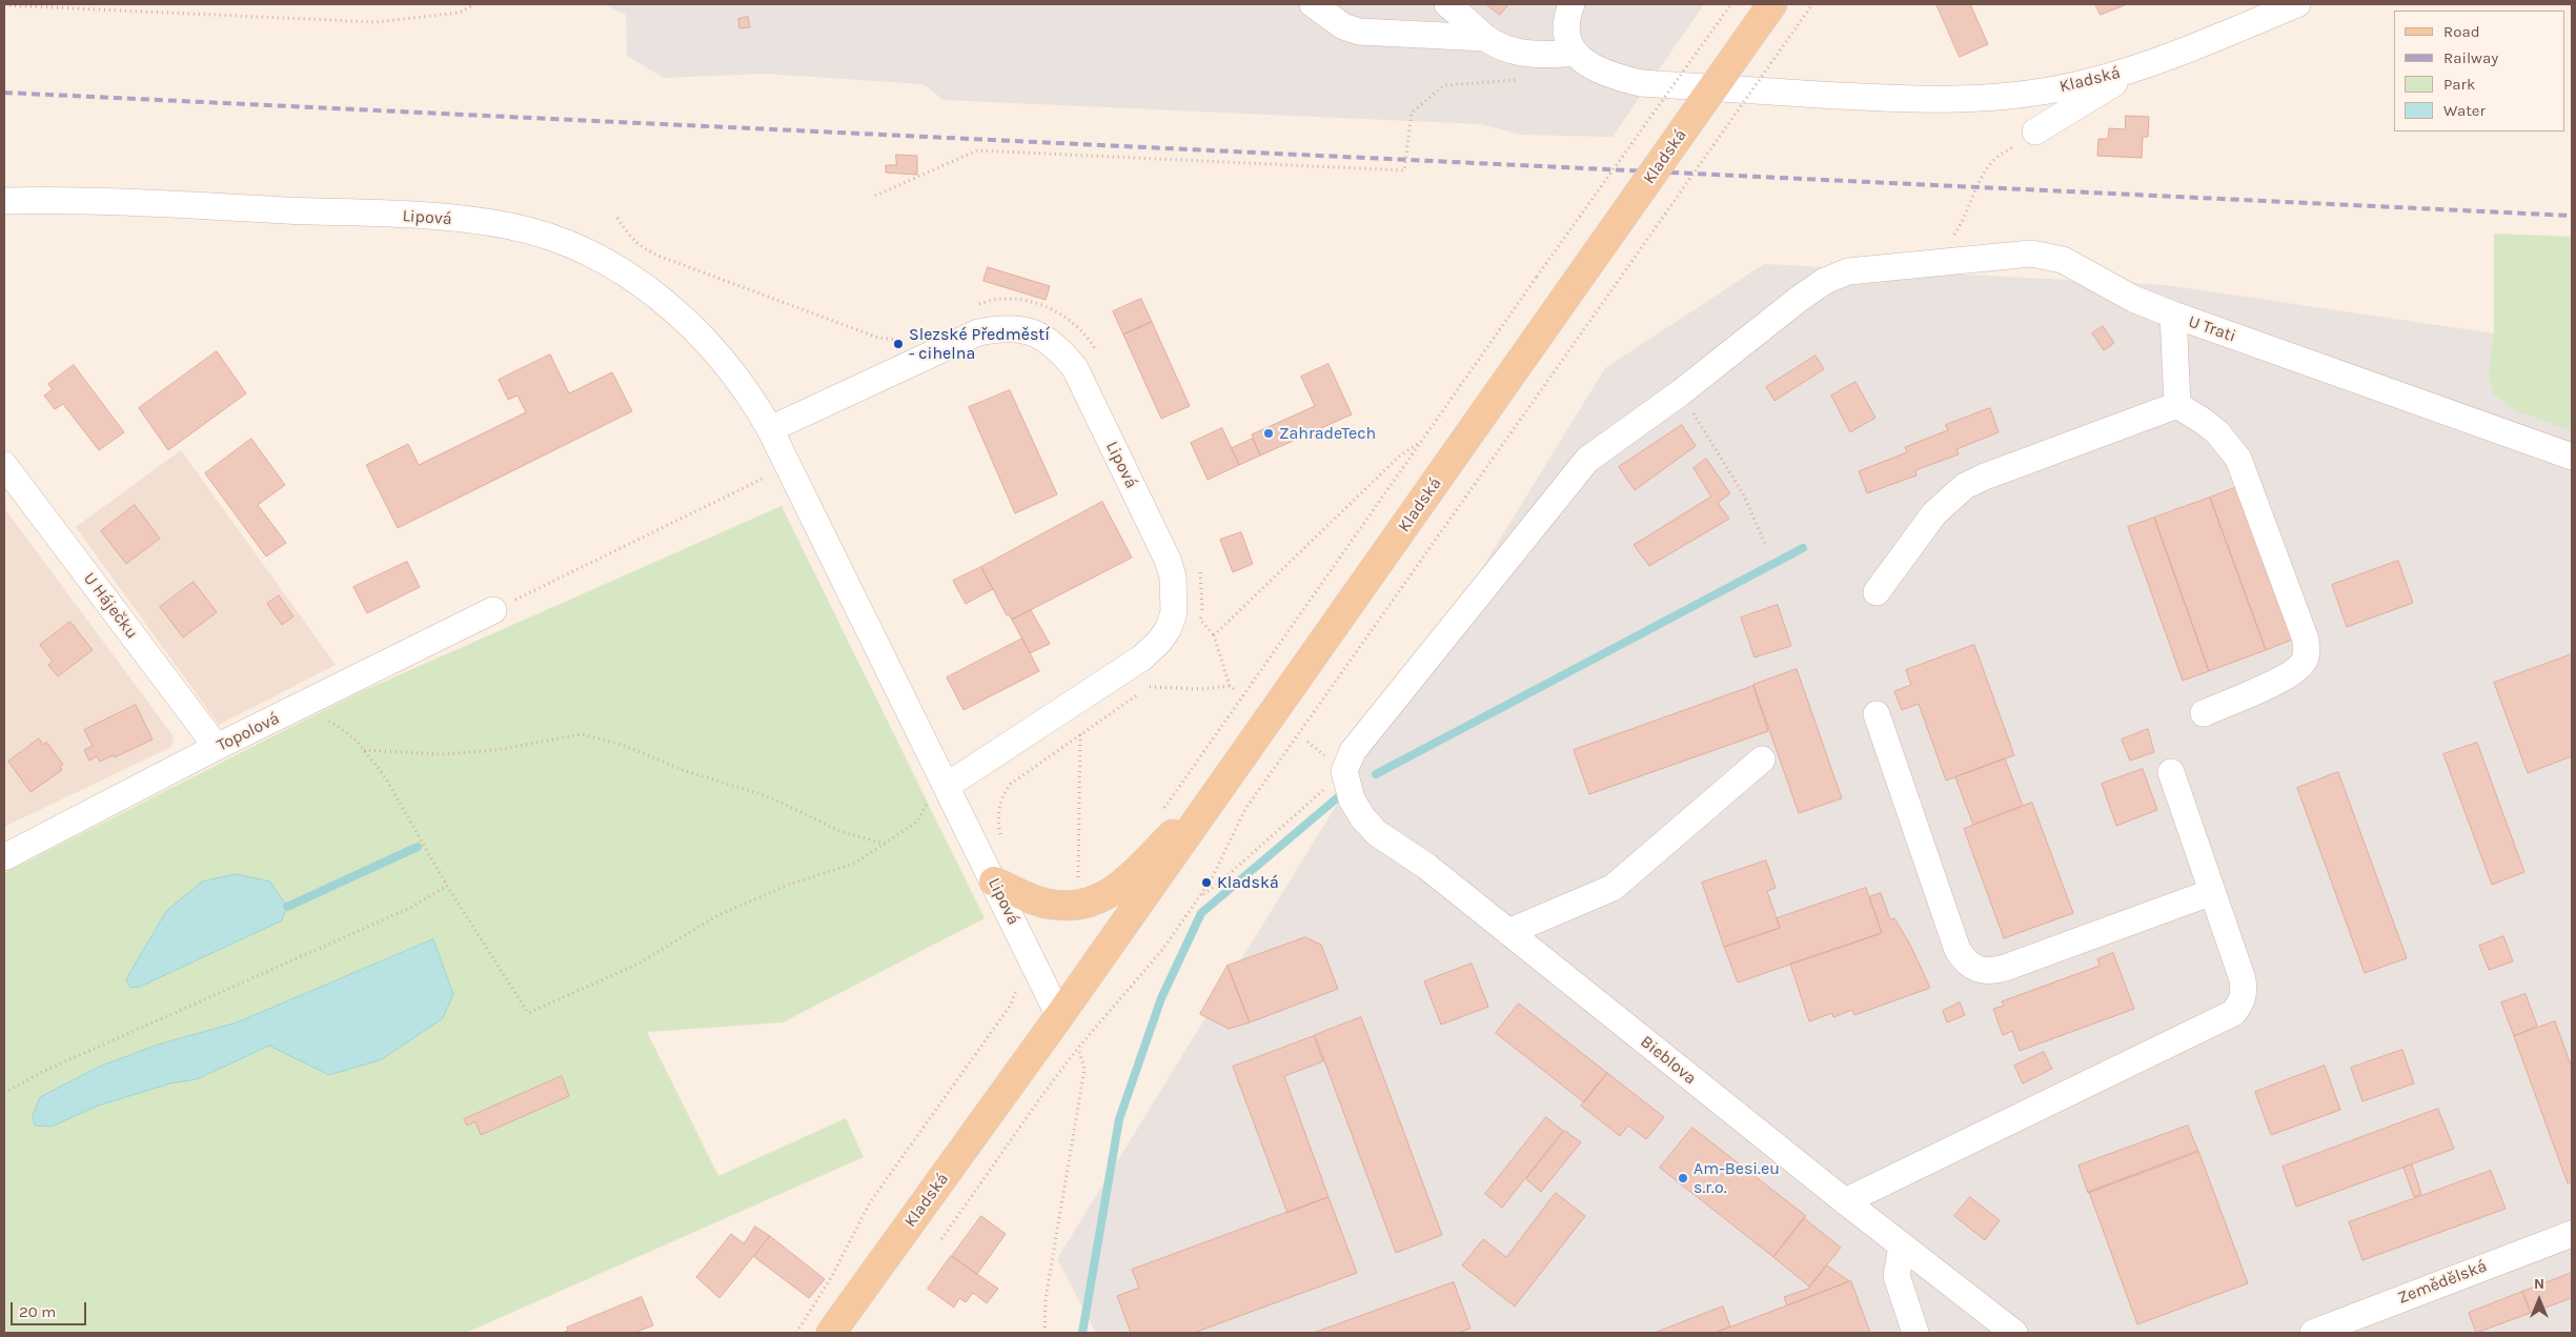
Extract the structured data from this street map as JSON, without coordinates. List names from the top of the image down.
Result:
{
  "streets": {
    "main road": ["Kladská"],
    "street": [
      "Lipová",
      "U Trati",
      "U Háječku",
      "Topolová",
      "Bieblova",
      "Zemědělská"
    ]
  },
  "crossings": [
    ["Kladská", "Lipová"],
    ["U Háječku", "Topolová"]
  ],
  "places": [
    "Slezské Předměstí - cihelna",
    "ZahradeTech",
    "Kladská",
    "Am-Besi.eu s.r.o."
  ],
  "legend": [
    "Road",
    "Railway",
    "Park",
    "Water"
  ],
  "scale_bar": "20 m",
  "north": "top"
}
